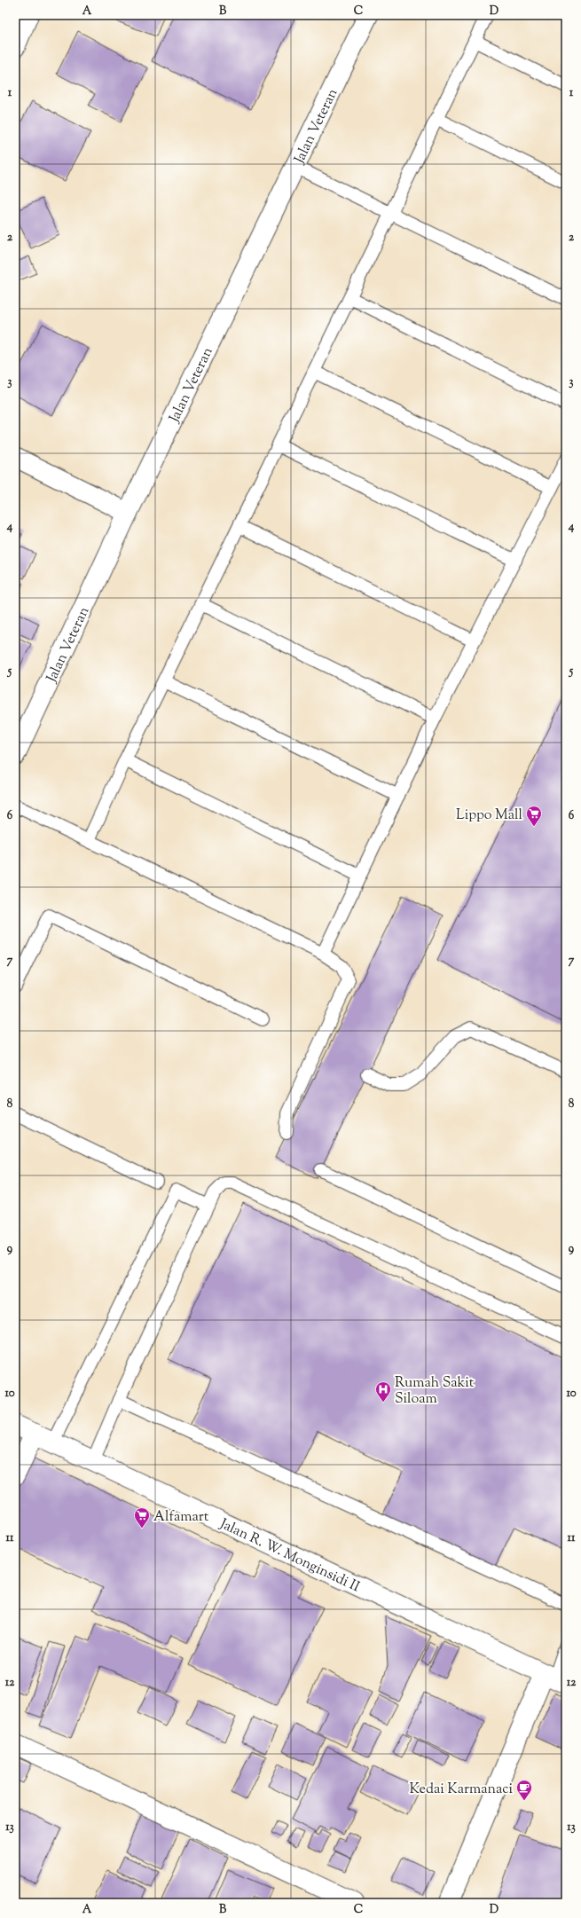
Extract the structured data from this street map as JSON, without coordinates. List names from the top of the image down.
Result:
{
  "streets": {
    "street": ["Jalan Veteran", "Jalan R. W. Monginsidi II"]
  },
  "places": {
    "supermarket": ["Lippo Mall", "Alfamart"],
    "hospital": ["Rumah Sakit Siloam"],
    "cafe": ["Kedai Karmanaci"]
  },
  "grid": {
    "columns": [
      "A",
      "B",
      "C",
      "D"
    ],
    "rows": [
      "1",
      "2",
      "3",
      "4",
      "5",
      "6",
      "7",
      "8",
      "9",
      "10",
      "11",
      "12",
      "13"
    ]
  }
}
